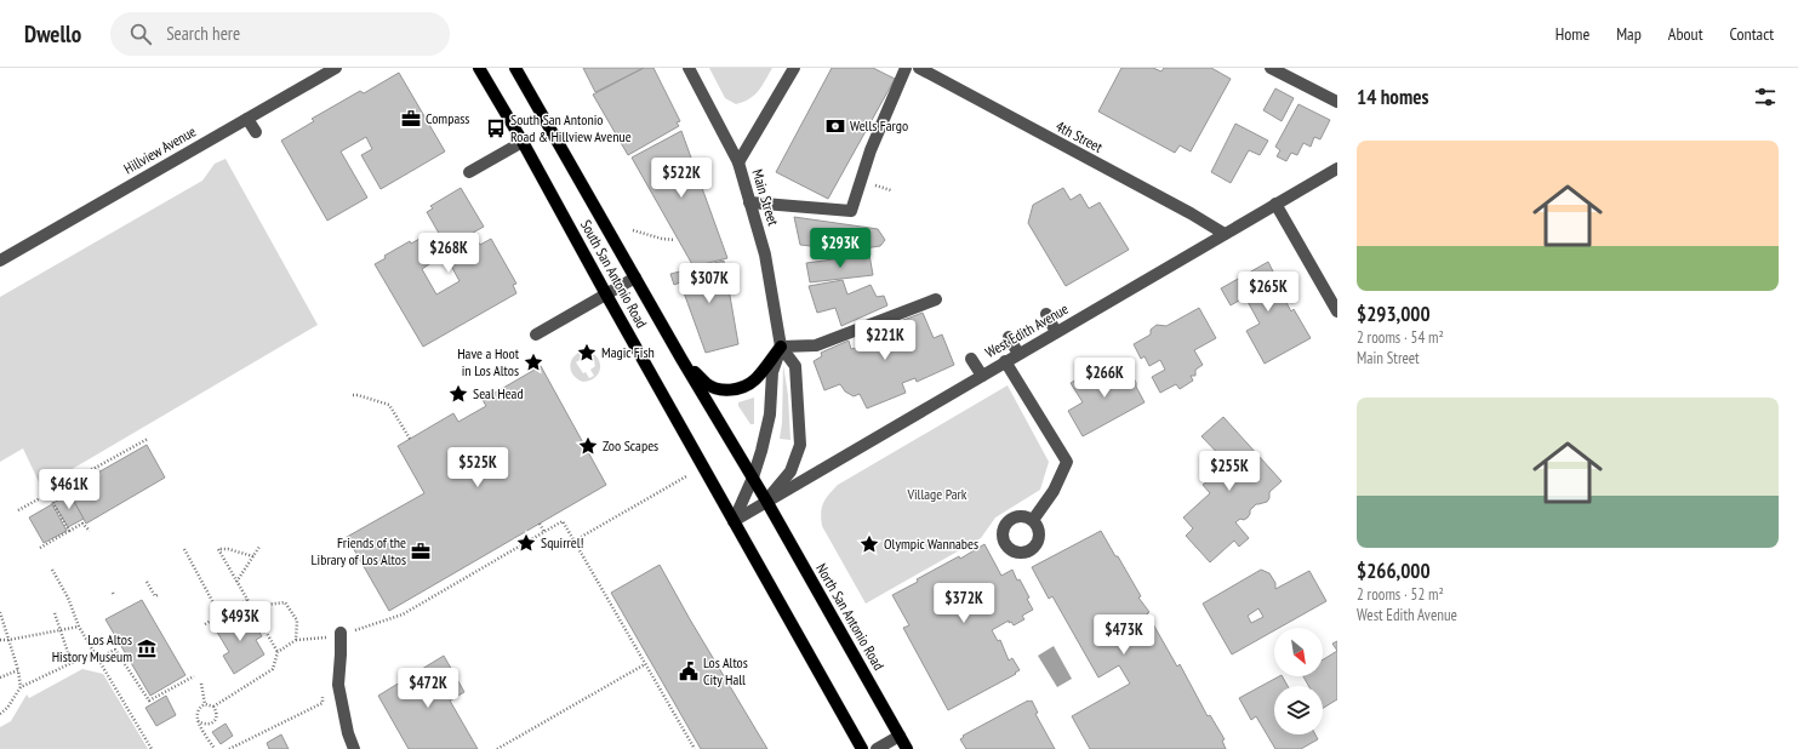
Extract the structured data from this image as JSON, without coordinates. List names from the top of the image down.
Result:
{
  "streets": {
    "main road": ["South San Antonio Road", "North San Antonio Road"],
    "street": [
      "4th Street",
      "Hillview Avenue",
      "Main Street",
      "West Edith Avenue"
    ]
  },
  "crossings": [
    ["4th Street", "West Edith Avenue"],
    ["Main Street", "South San Antonio Road"],
    ["Main Street", "West Edith Avenue"],
    ["Main Street", "North San Antonio Road"],
    ["South San Antonio Road", "West Edith Avenue"],
    ["South San Antonio Road", "North San Antonio Road"],
    ["West Edith Avenue", "North San Antonio Road"]
  ],
  "parks": ["Village Park"],
  "places": {
    "office": ["Compass", "Friends of the Library of Los Altos"],
    "bank": ["Wells Fargo"],
    "bus stop": ["South San Antonio Road & Hillview Avenue"],
    "place": [
      "Magic Fish",
      "Have a Hoot in Los Altos",
      "Seal Head",
      "Zoo Scapes",
      "Squirrel!",
      "Olympic Wannabes"
    ],
    "museum": ["Los Altos History Museum"],
    "public building": ["Los Altos City Hall"]
  },
  "north": "bottom right",
  "page": {
    "header": "Dwello",
    "search": "Search here",
    "nav": [
      "Home",
      "Map",
      "About",
      "Contact"
    ],
    "heading": "14 homes",
    "list": [
      {
        "name": "$293,000",
        "note": "2 rooms · 54 m² · Main Street"
      },
      {
        "name": "$266,000",
        "note": "2 rooms · 52 m² · West Edith Avenue"
      }
    ],
    "price": [
      "$522K",
      "$293K",
      "$268K",
      "$307K",
      "$265K",
      "$221K",
      "$266K",
      "$525K",
      "$255K",
      "$461K",
      "$372K",
      "$493K",
      "$473K",
      "$472K"
    ]
  }
}
